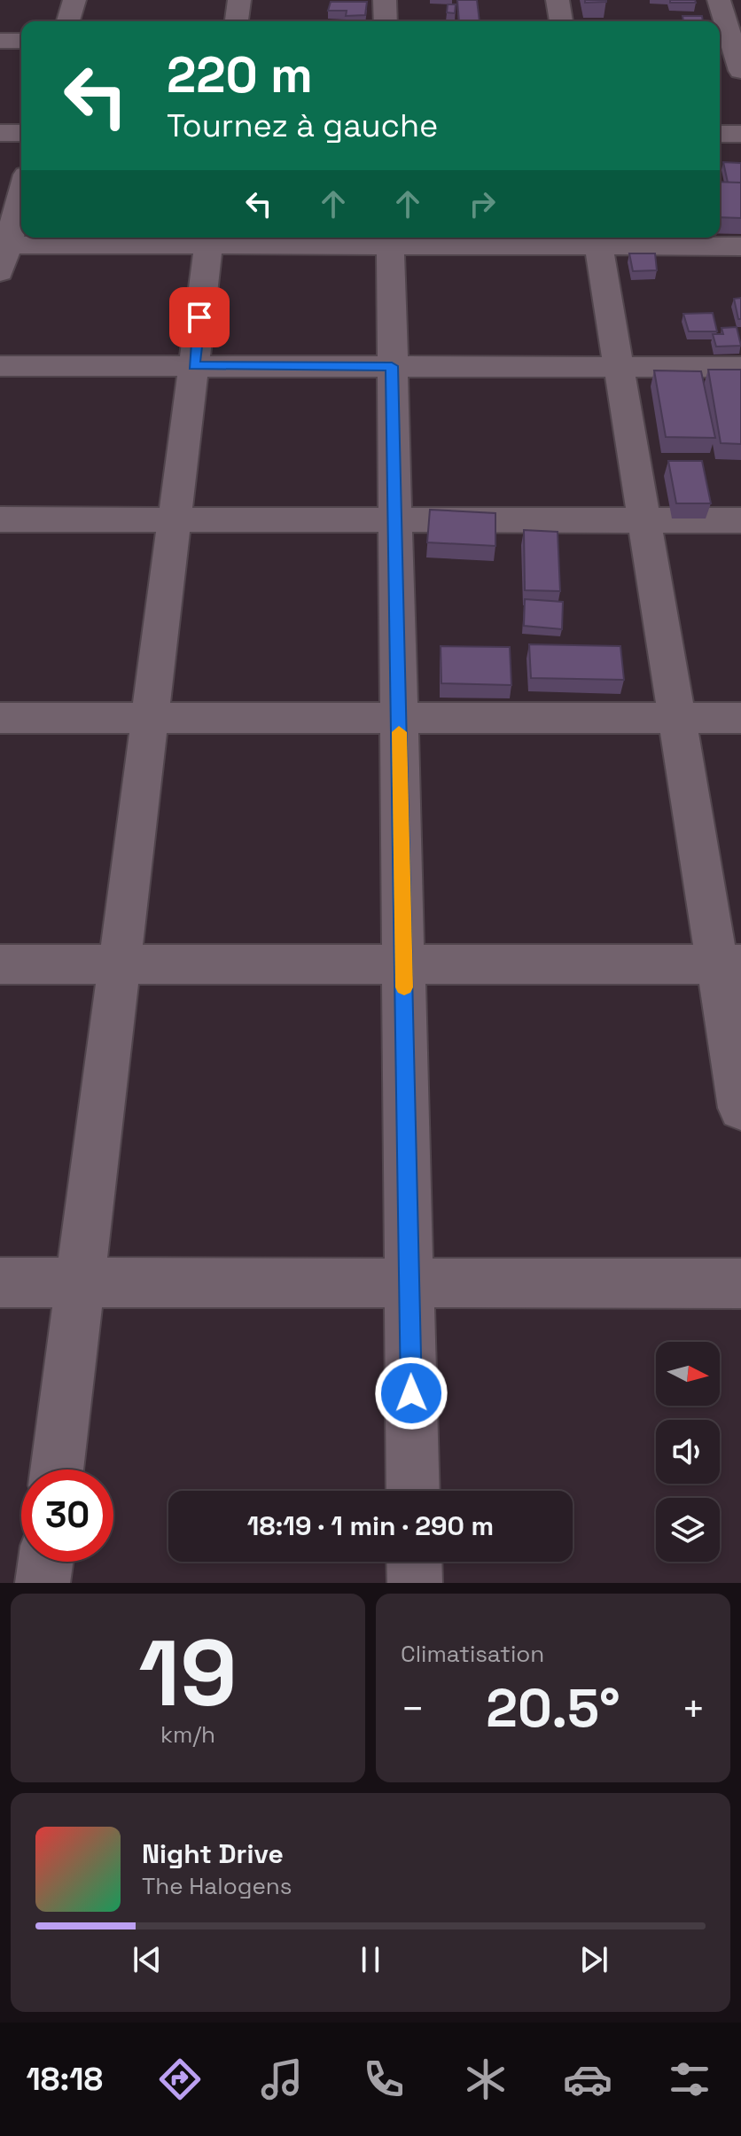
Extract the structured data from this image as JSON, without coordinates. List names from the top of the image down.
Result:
{
  "north": "right",
  "page": {
    "turn": ["220 m", "Tournez à gauche"],
    "limit": "30",
    "trip": "18:19 · 1 min · 290 m",
    "tile": [
      ["19", "km/h"],
      "Climatisation"
    ],
    "heat": ["−", "20.5°", "+"],
    "song": ["Night Drive", "The Halogens"],
    "tabs": "18:18"
  }
}
